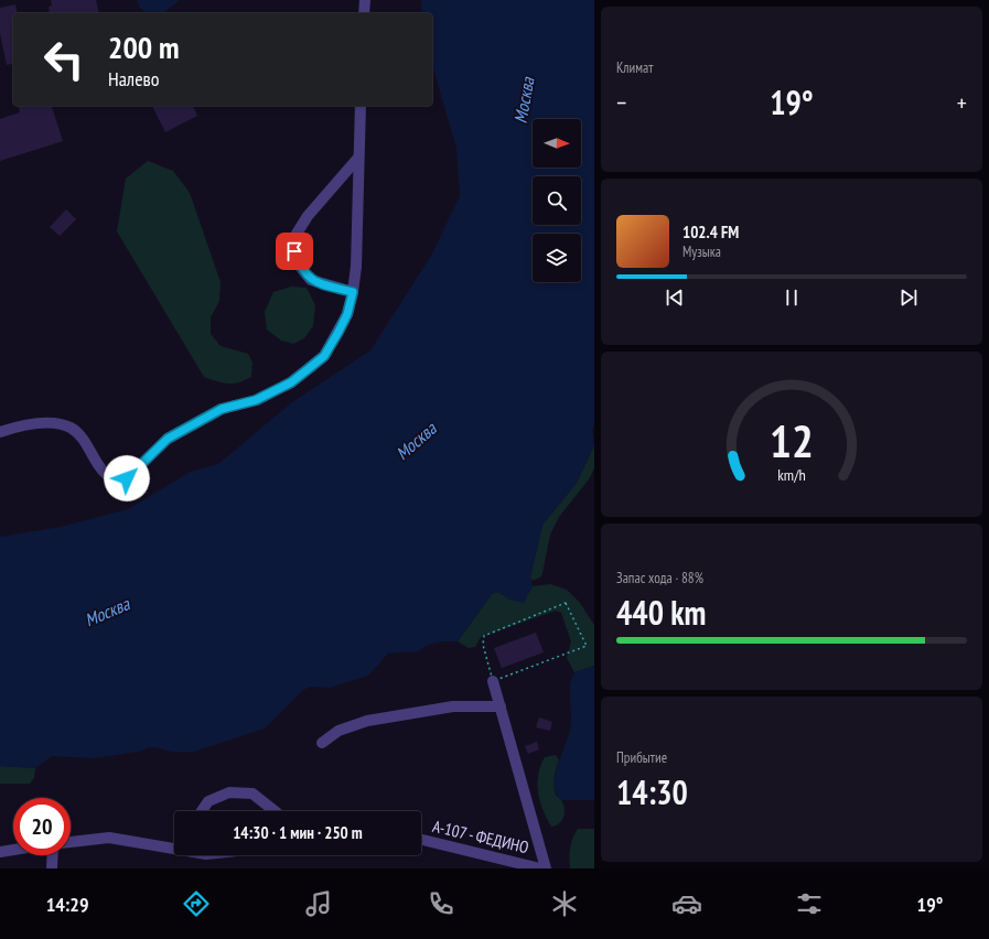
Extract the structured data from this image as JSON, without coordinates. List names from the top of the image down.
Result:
{
  "streets": {
    "street": ["А-107 - ФЕДИНО"]
  },
  "water": ["Москва"],
  "north": "right",
  "page": {
    "tile": [
      "Климат",
      ["Запас хода · 88%", "440 km"],
      ["Прибытие", "14:30"]
    ],
    "turn": ["200 m", "Налево"],
    "heat": ["−", "19°", "+"],
    "song": ["102.4 FM", "Музыка"],
    "limit": "20",
    "trip": "14:30 · 1 мин · 250 m",
    "tabs": ["14:29", "19°"],
    "gauge": ["12", "km/h"]
  }
}
